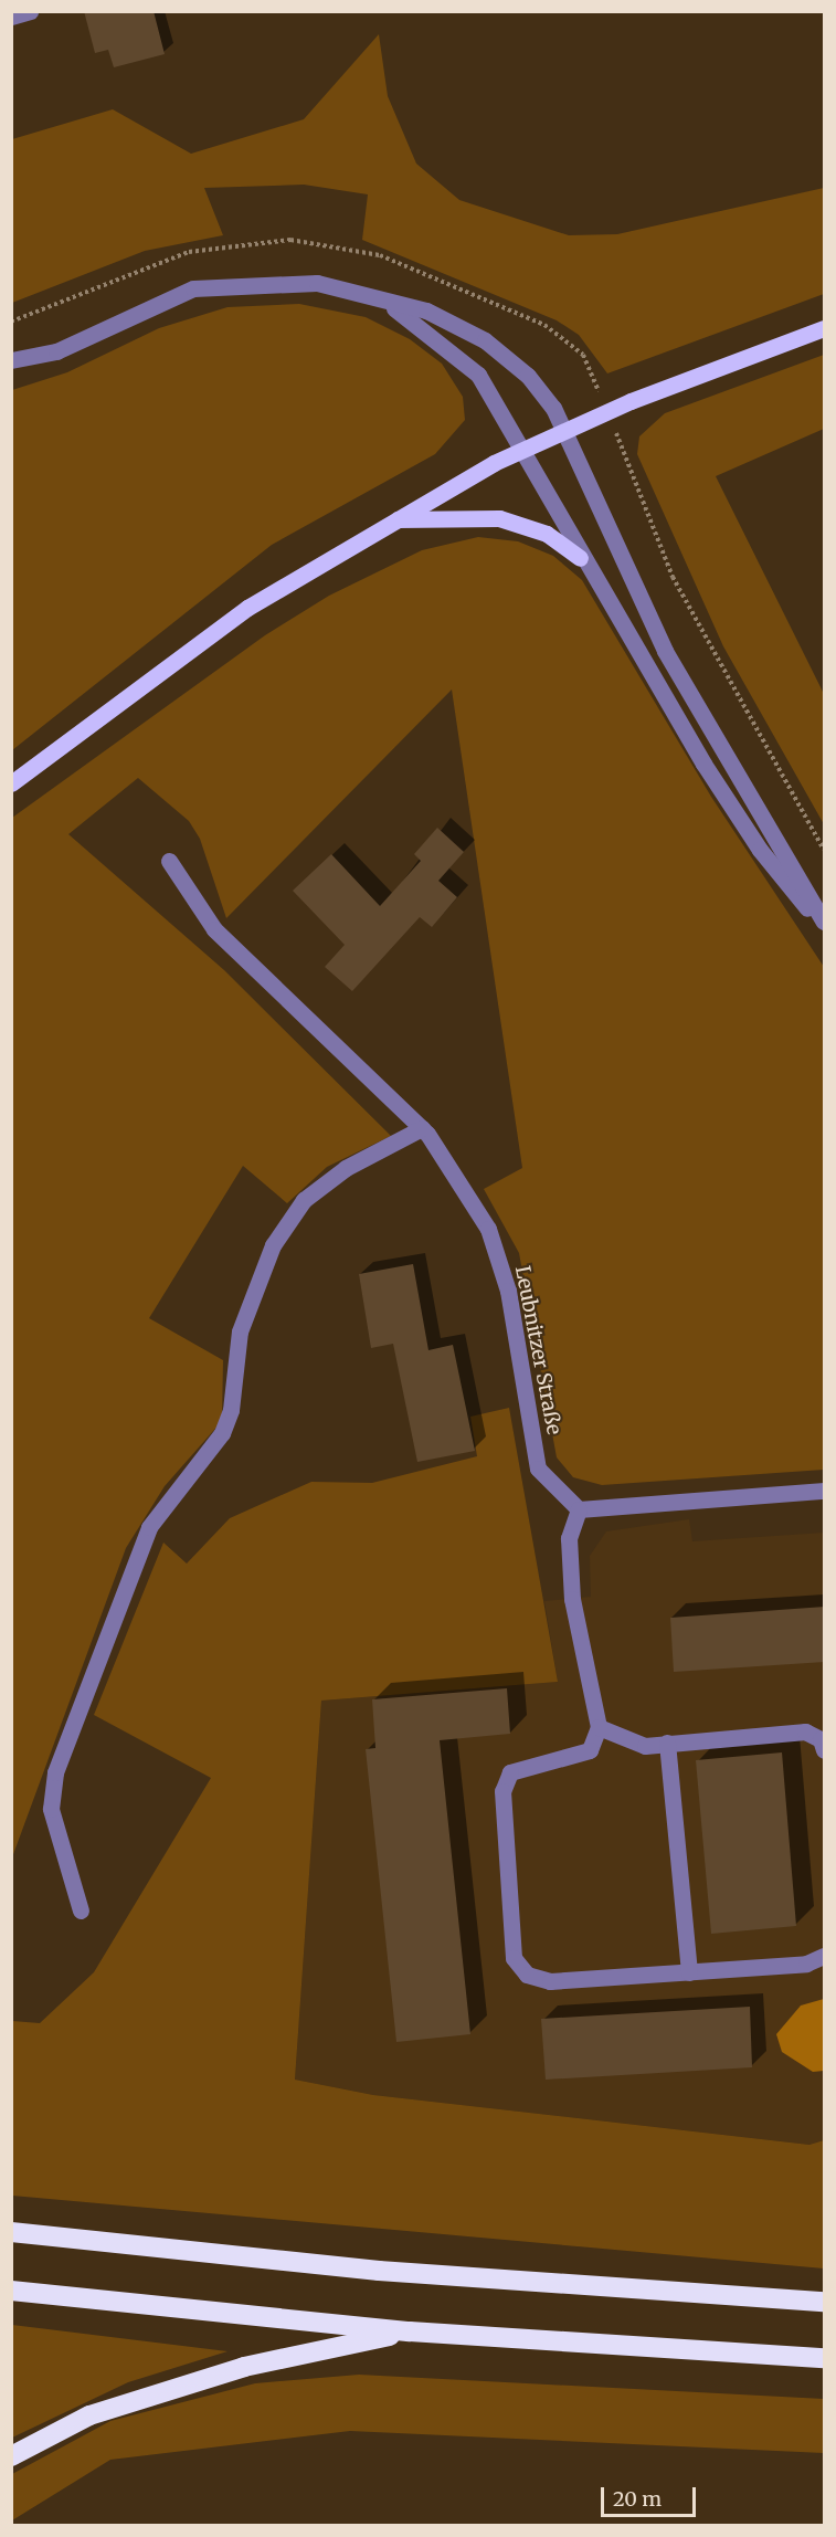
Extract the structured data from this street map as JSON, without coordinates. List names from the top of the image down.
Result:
{
  "streets": {
    "street": ["Leubnitzer Straße"]
  },
  "scale_bar": "20 m"
}
